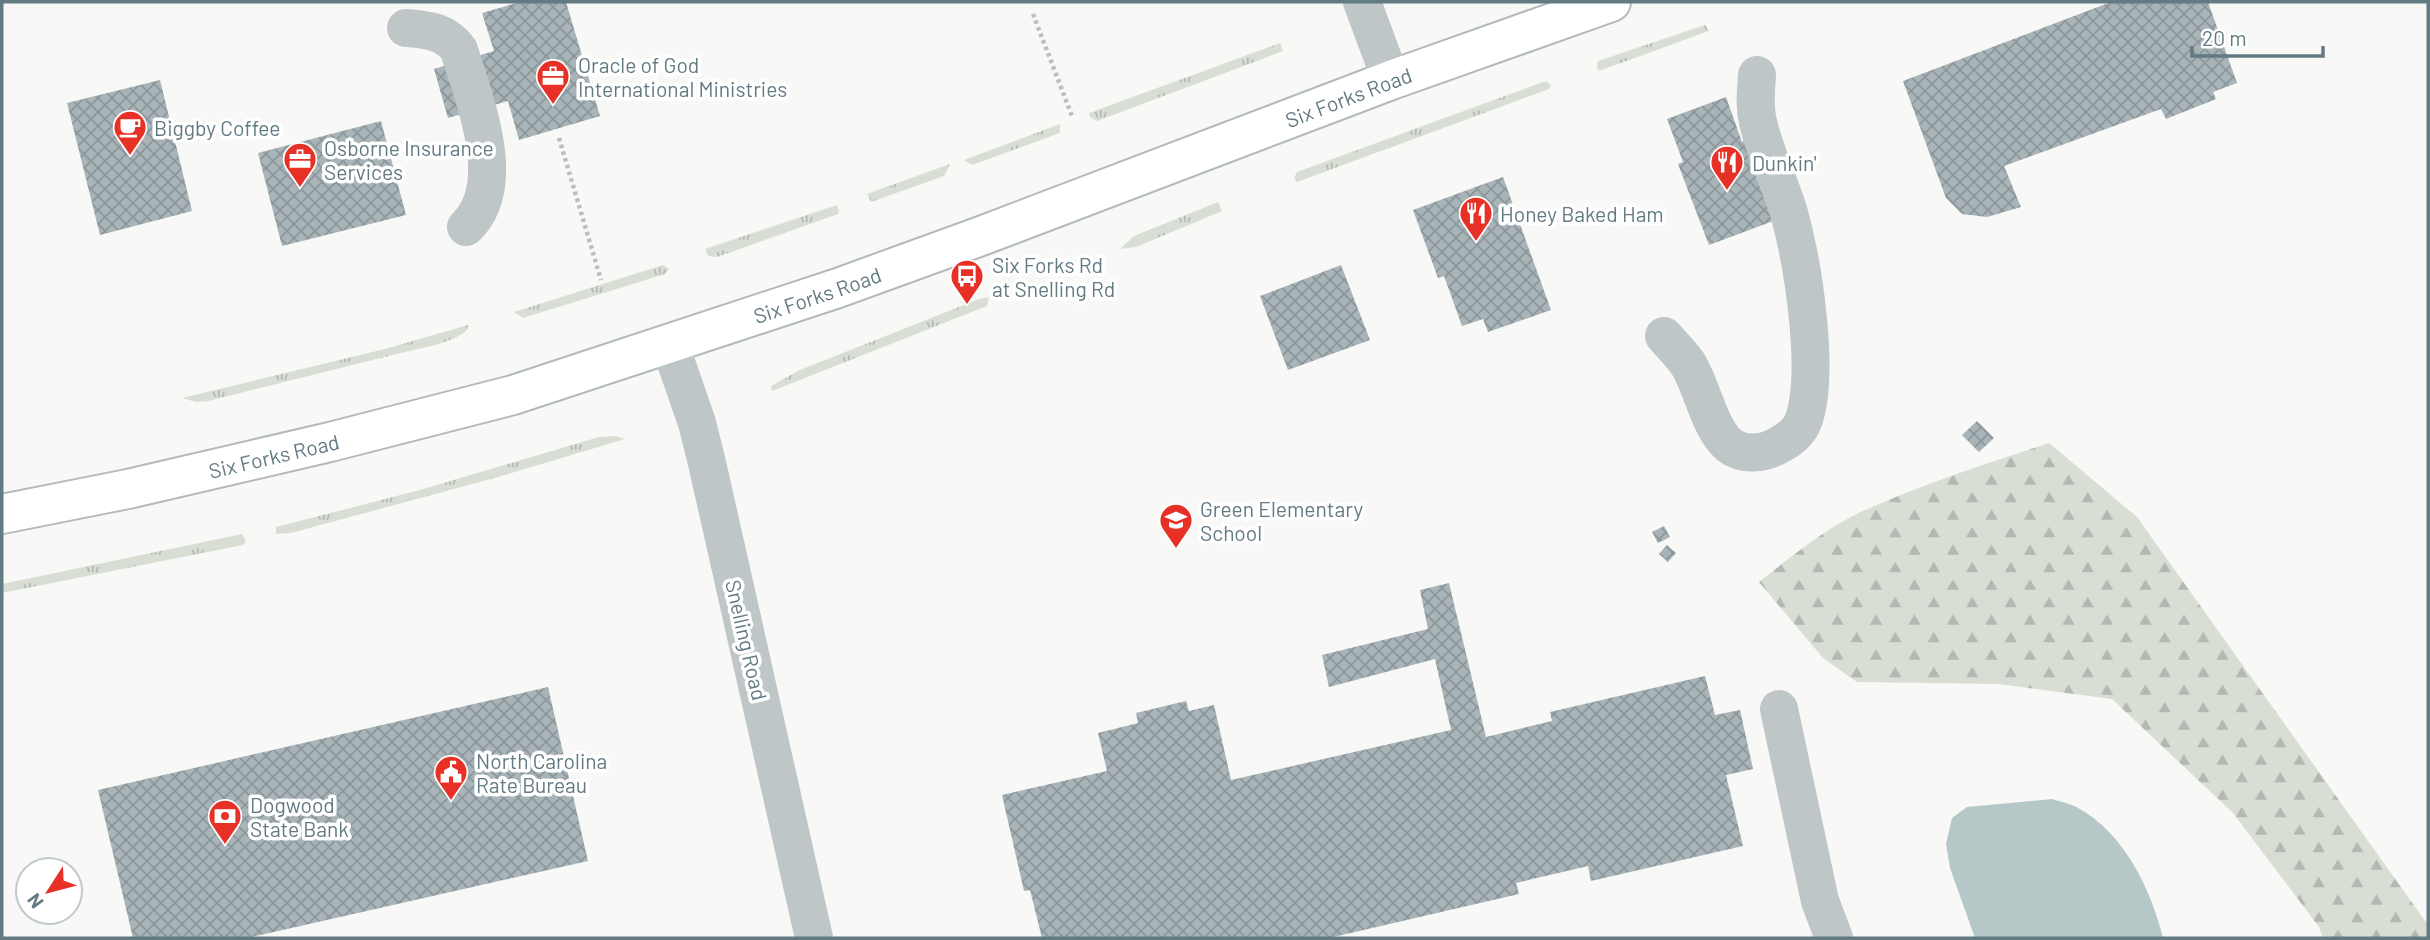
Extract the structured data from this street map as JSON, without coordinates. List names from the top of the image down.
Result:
{
  "streets": {
    "main road": ["Six Forks Road"],
    "street": ["Snelling Road"]
  },
  "crossings": [
    ["Six Forks Road", "Snelling Road"]
  ],
  "places": {
    "office": ["Oracle of God International Ministries", "Osborne Insurance Services"],
    "cafe": ["Biggby Coffee"],
    "restaurant": ["Dunkin'", "Honey Baked Ham"],
    "bus stop": ["Six Forks Rd at Snelling Rd"],
    "school or university": ["Green Elementary School"],
    "public building": ["North Carolina Rate Bureau"],
    "bank": ["Dogwood State Bank"]
  },
  "scale_bar": "20 m",
  "north": "bottom left"
}
